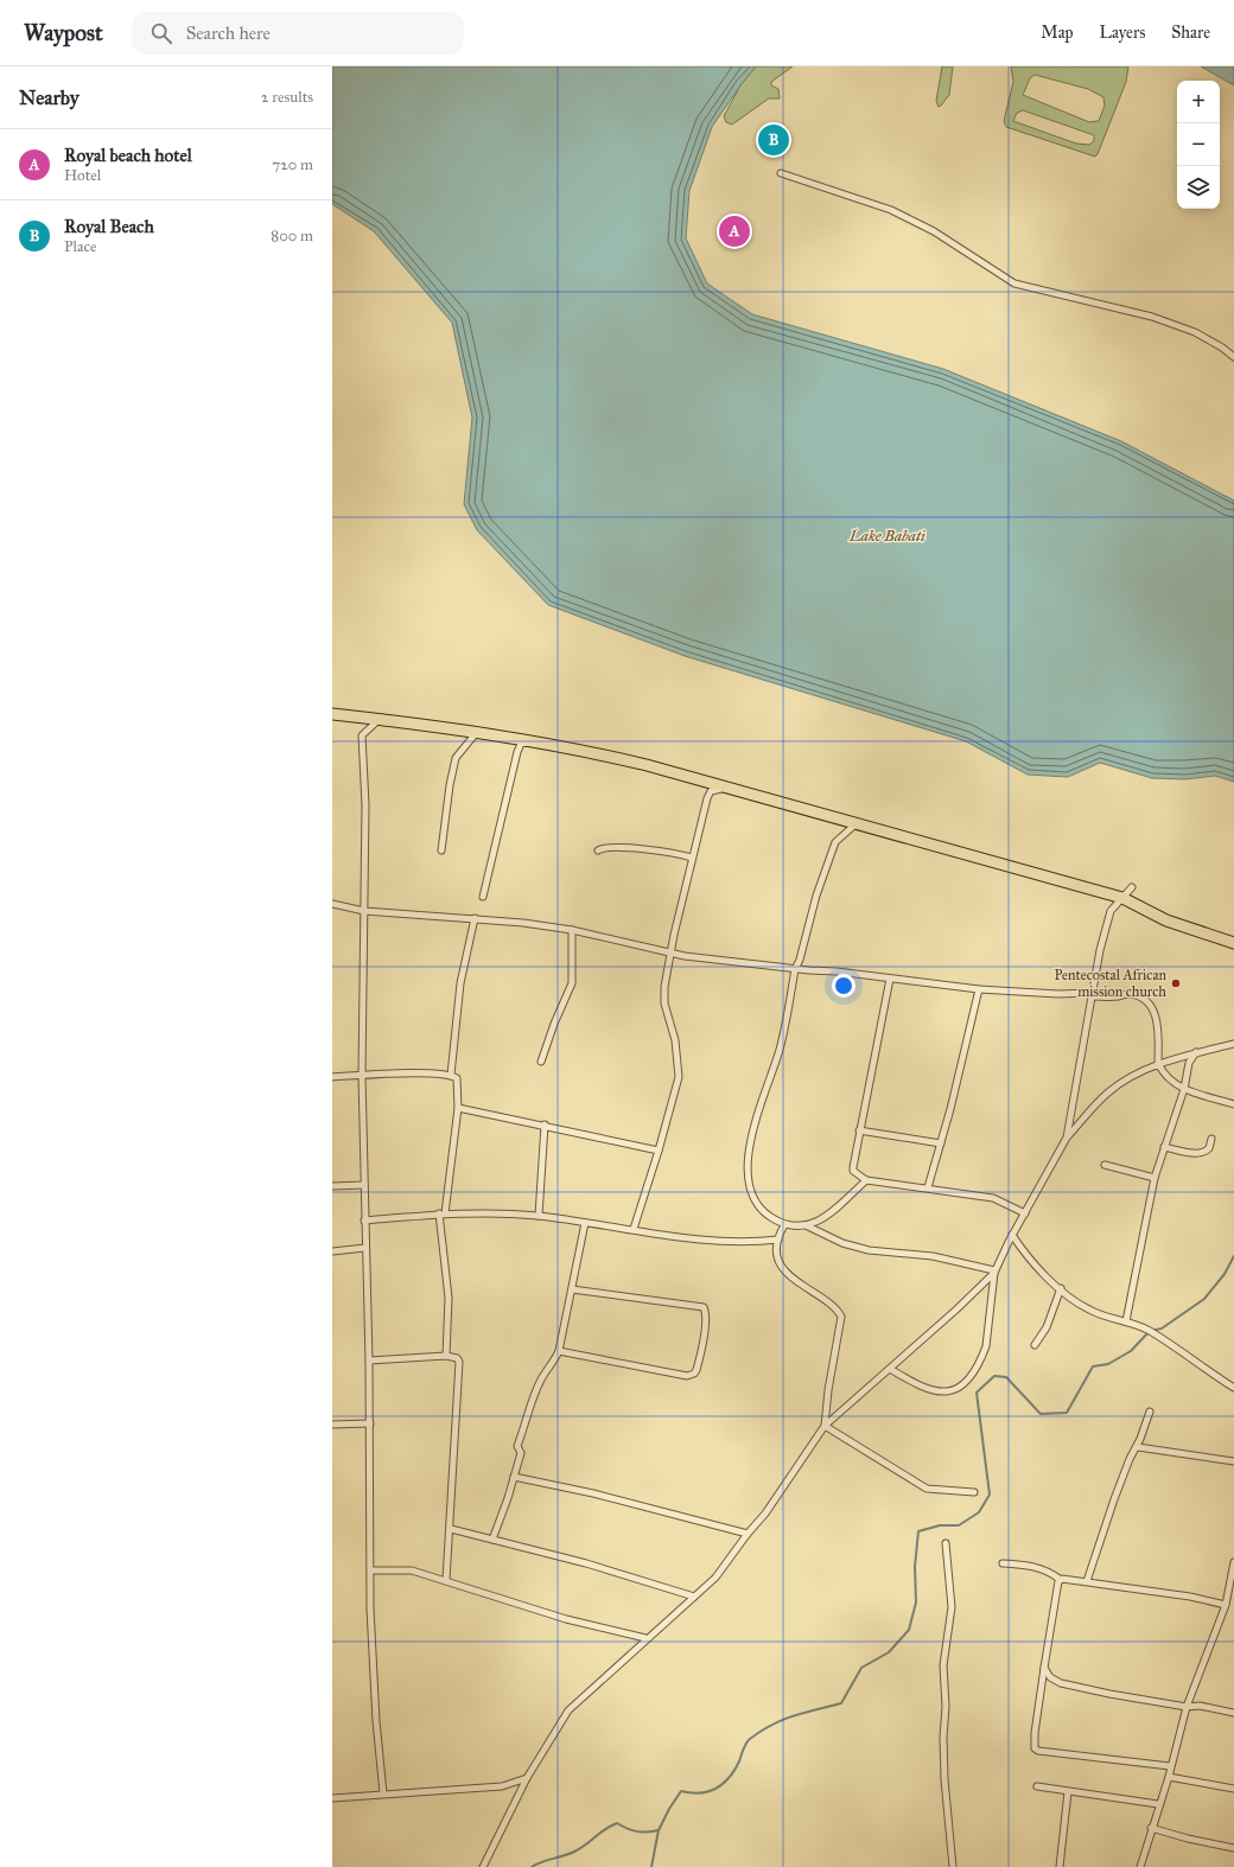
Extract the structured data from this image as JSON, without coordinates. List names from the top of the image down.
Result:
{
  "water": ["Lake Babati"],
  "places": ["Pentecostal African mission church"],
  "page": {
    "header": "Waypost",
    "search": "Search here",
    "nav": ["Map", "Layers", "Share"],
    "heading": ["Nearby", "2 results"],
    "map_buttons": ["+", "−"],
    "pins": ["B", "A"],
    "list": [
      {
        "mark": "A",
        "name": "Royal beach hotel",
        "note": "Hotel",
        "value": "720 m"
      },
      {
        "mark": "B",
        "name": "Royal Beach",
        "note": "Place",
        "value": "800 m"
      }
    ]
  }
}
